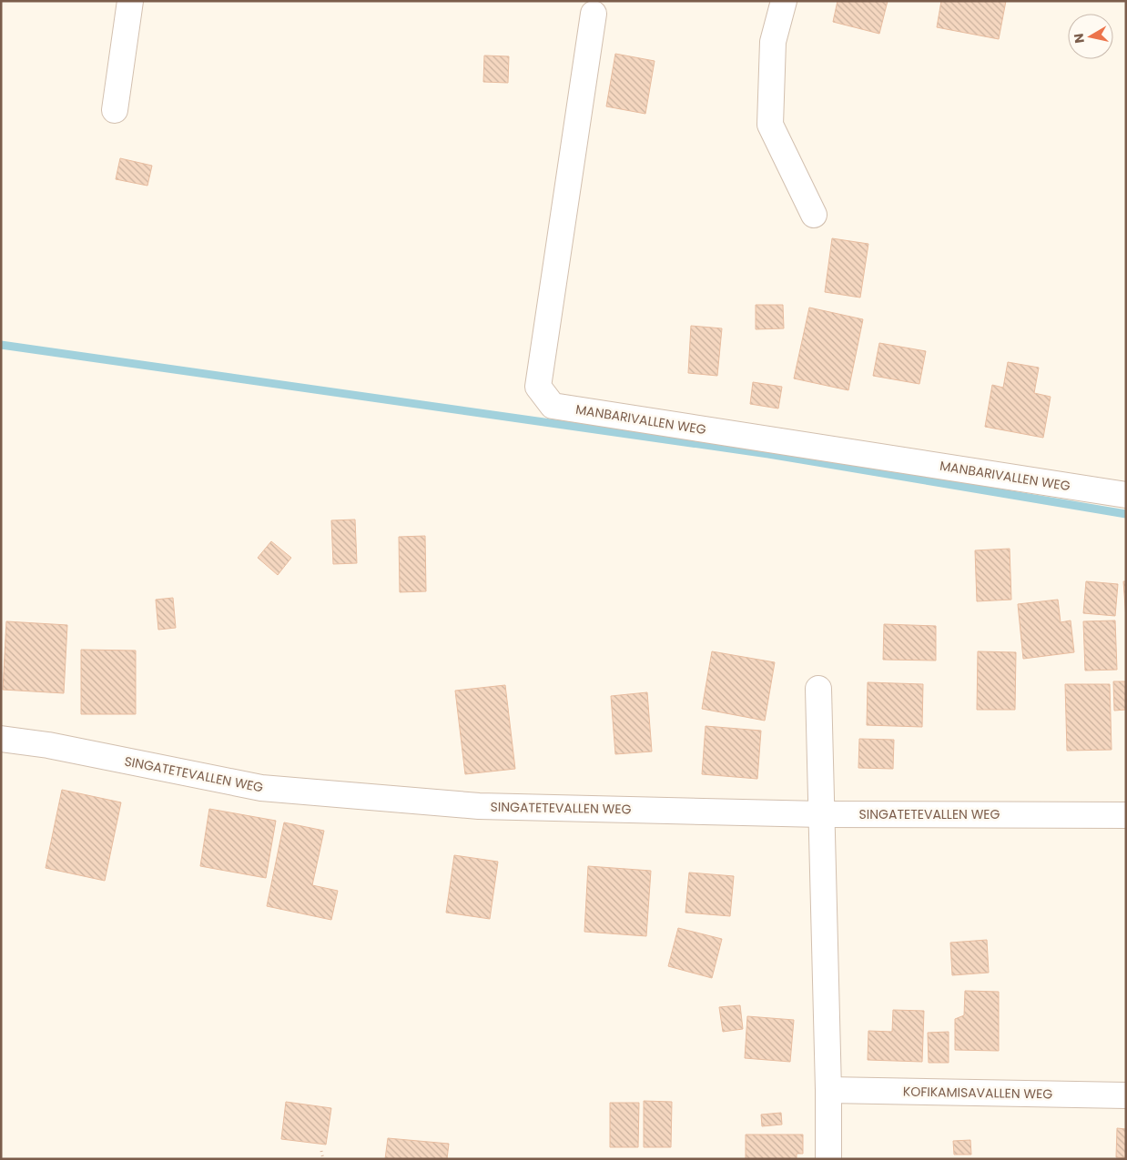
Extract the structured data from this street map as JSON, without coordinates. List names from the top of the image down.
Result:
{
  "streets": {
    "street": ["MANBARIVALLEN WEG", "SINGATETEVALLEN WEG", "KOFIKAMISAVALLEN WEG"]
  },
  "north": "left"
}
